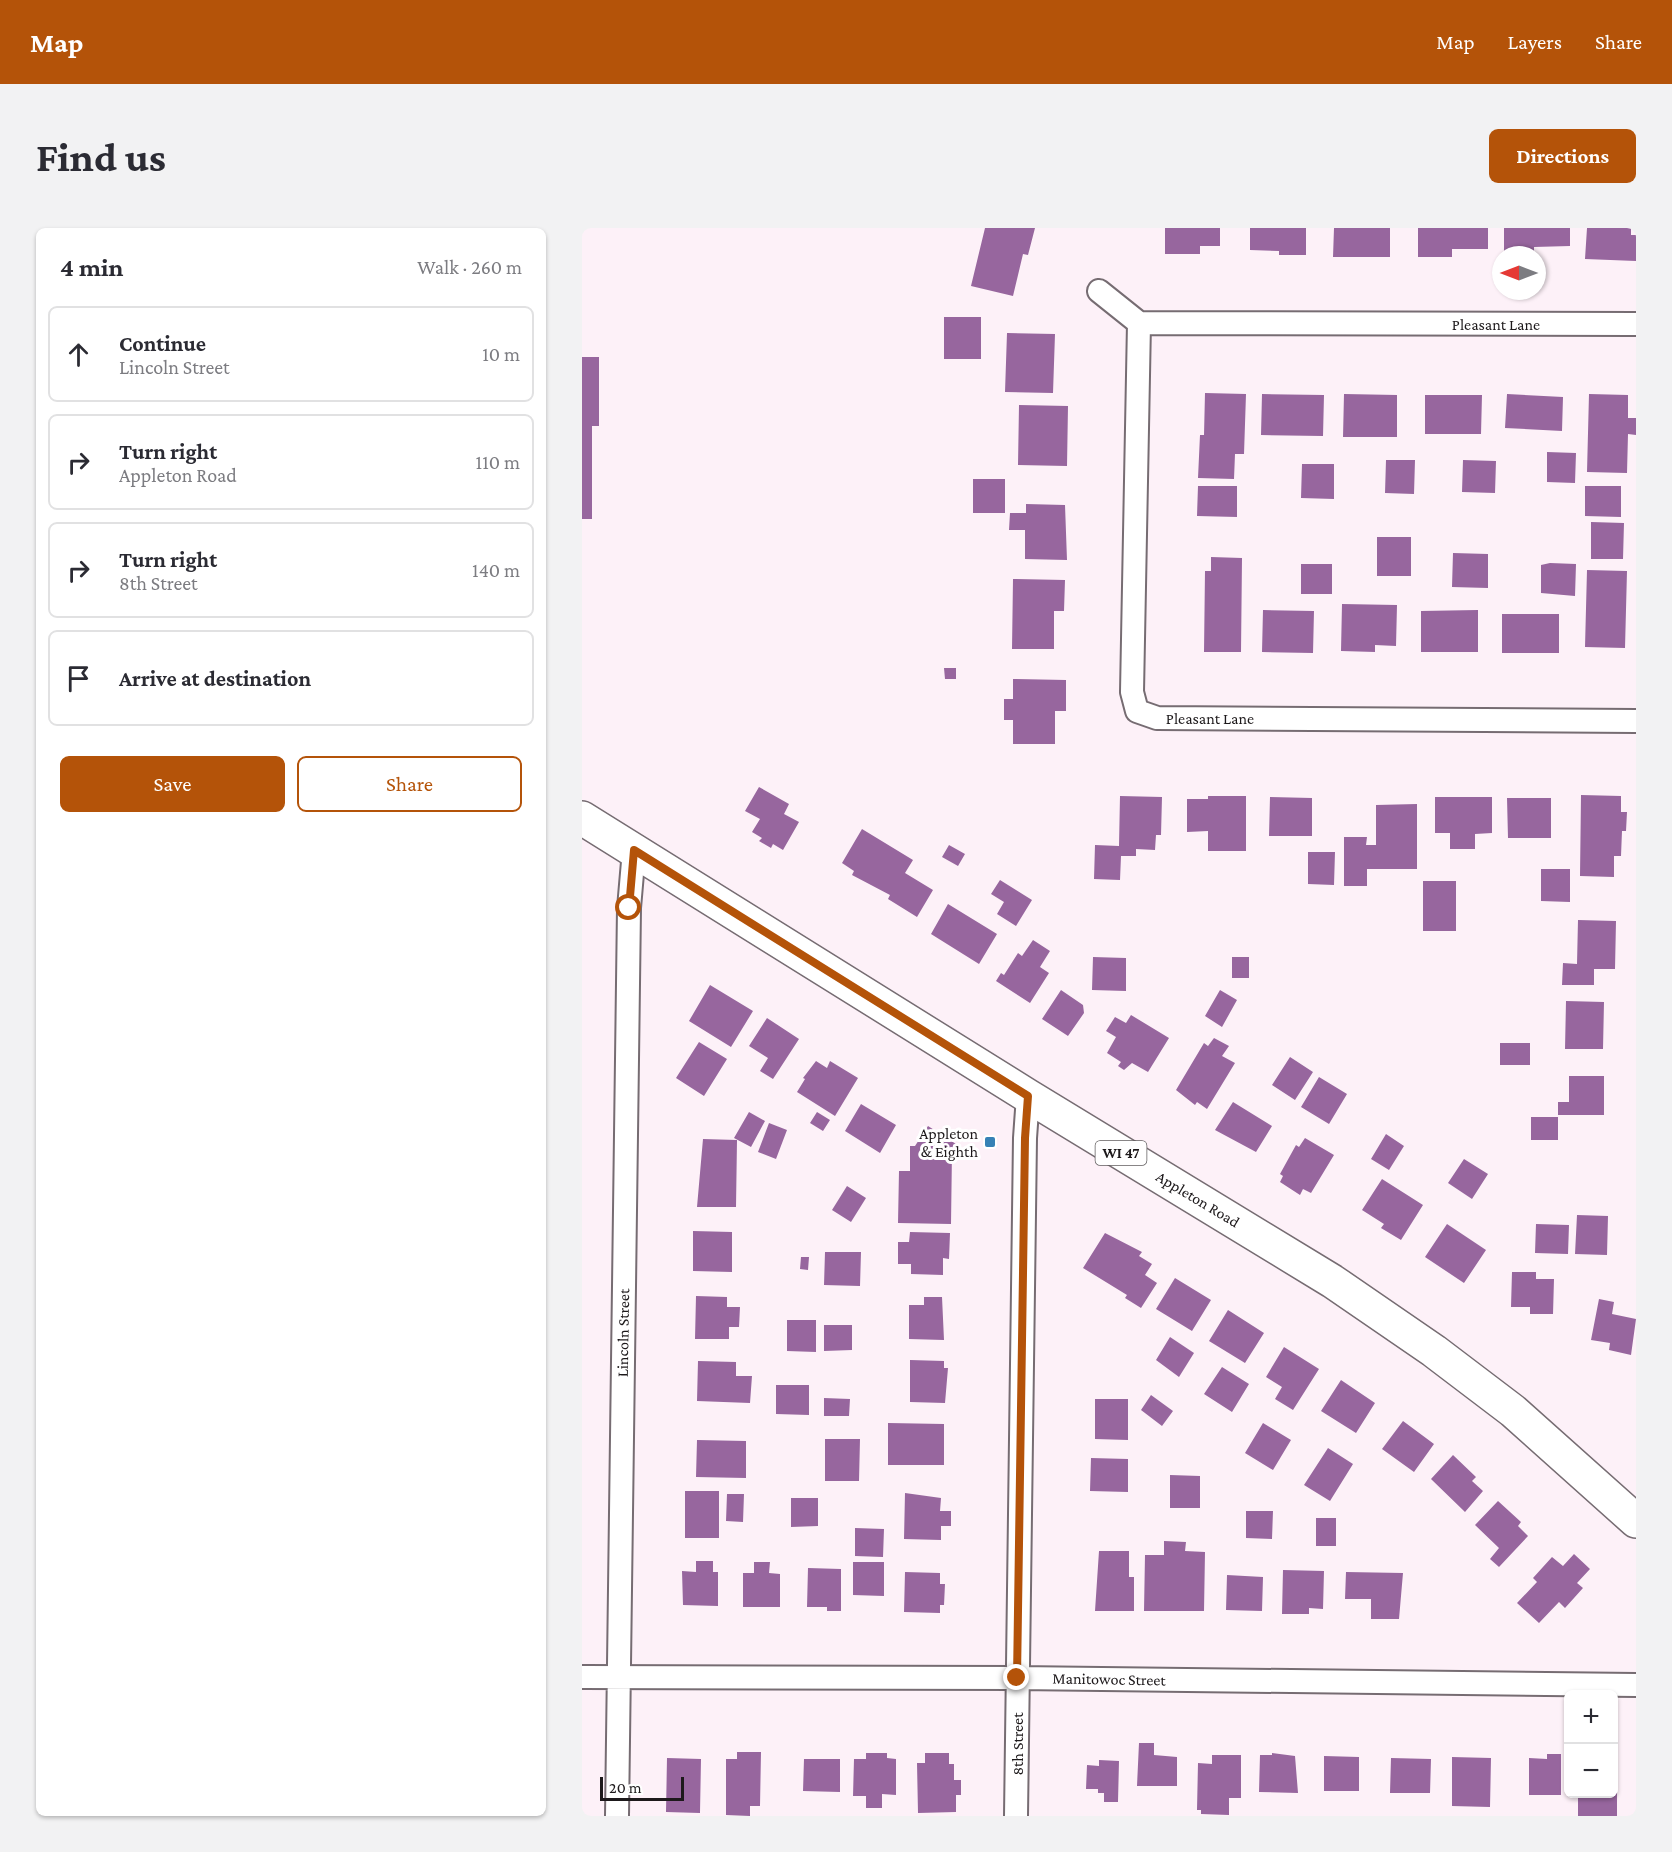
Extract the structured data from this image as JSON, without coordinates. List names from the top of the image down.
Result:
{
  "streets": {
    "main road": ["WI 47", "Appleton Road"],
    "street": [
      "Pleasant Lane",
      "Lincoln Street",
      "Manitowoc Street",
      "8th Street"
    ]
  },
  "crossings": [
    ["Appleton Road", "Lincoln Street"],
    ["Appleton Road", "8th Street"],
    ["Lincoln Street", "Manitowoc Street"],
    ["Manitowoc Street", "8th Street"]
  ],
  "places": {
    "transit": ["Appleton & Eighth"]
  },
  "scale_bar": "20 m",
  "north": "left",
  "page": {
    "header": "Map",
    "nav": ["Map", "Layers", "Share"],
    "buttons": [
      "Directions",
      ["Save", "Share"]
    ],
    "title": "Find us",
    "heading": ["4 min", "Walk · 260 m"],
    "list": [
      ["Continue", "Lincoln Street", "10 m"],
      ["Turn right", "Appleton Road", "110 m"],
      ["Turn right", "8th Street", "140 m"],
      "Arrive at destination"
    ],
    "map_buttons": ["+", "−"],
    "scale": "20 m"
  }
}
